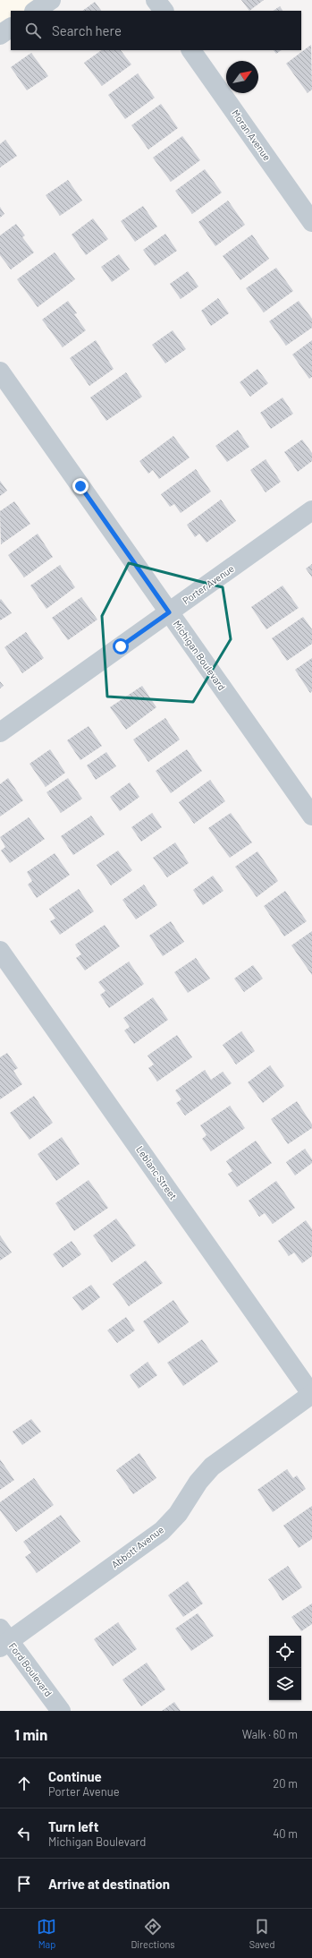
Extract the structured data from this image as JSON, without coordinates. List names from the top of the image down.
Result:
{
  "streets": {
    "street": [
      "Moran Avenue",
      "Porter Avenue",
      "Michigan Boulevard",
      "Leblanc Street",
      "Abbott Avenue",
      "Ford Boulevard"
    ]
  },
  "crossings": [
    ["Porter Avenue", "Michigan Boulevard"],
    ["Leblanc Street", "Abbott Avenue"],
    ["Abbott Avenue", "Ford Boulevard"]
  ],
  "north": "top right",
  "page": {
    "search": "Search here",
    "heading": ["1 min", "Walk · 60 m"],
    "list": [
      ["Continue", "Porter Avenue", "20 m"],
      ["Turn left", "Michigan Boulevard", "40 m"],
      "Arrive at destination"
    ],
    "nav": ["Map", "Directions", "Saved"]
  }
}
